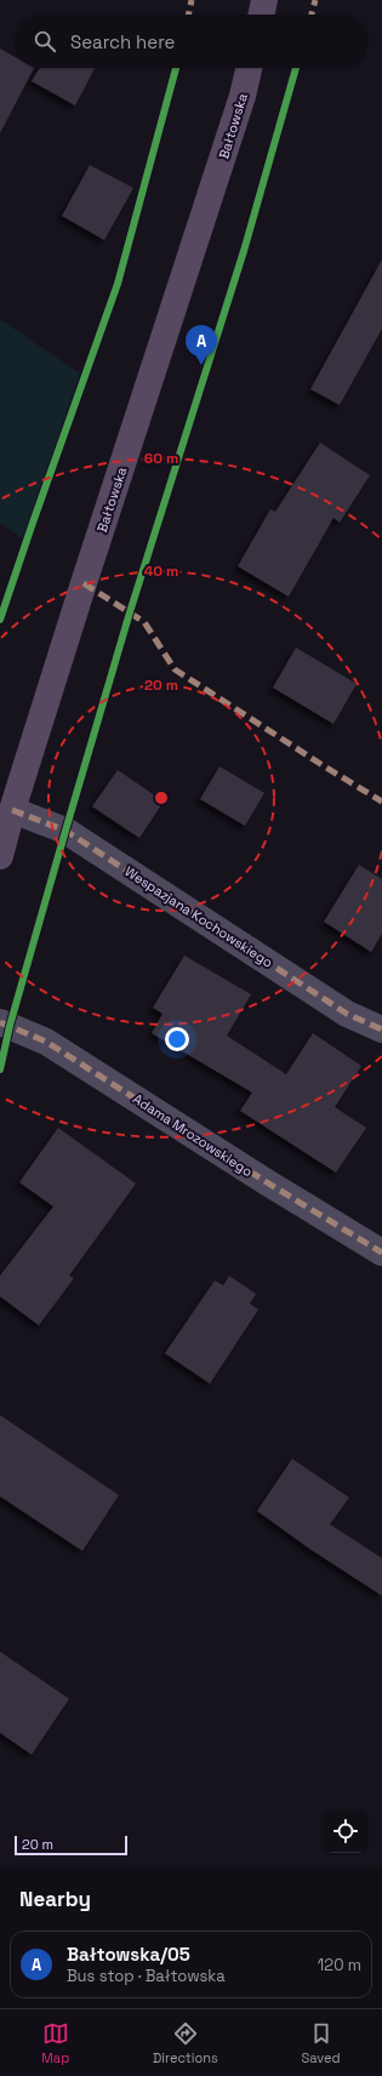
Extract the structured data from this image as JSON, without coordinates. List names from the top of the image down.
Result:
{
  "streets": {
    "main road": ["Bałtowska"],
    "street": ["Wespazjana Kochowskiego", "Adama Mrozowskiego"]
  },
  "crossings": [
    ["Bałtowska", "Wespazjana Kochowskiego"]
  ],
  "scale_bar": "20 m",
  "page": {
    "search": "Search here",
    "pins": "A",
    "scale": "20 m",
    "heading": "Nearby",
    "list": [
      {
        "mark": "A",
        "name": "Bałtowska/05",
        "note": "Bus stop · Bałtowska",
        "value": "120 m"
      }
    ],
    "nav": ["Map", "Directions", "Saved"]
  },
  "rings": ["60 m", "40 m", "20 m"]
}
